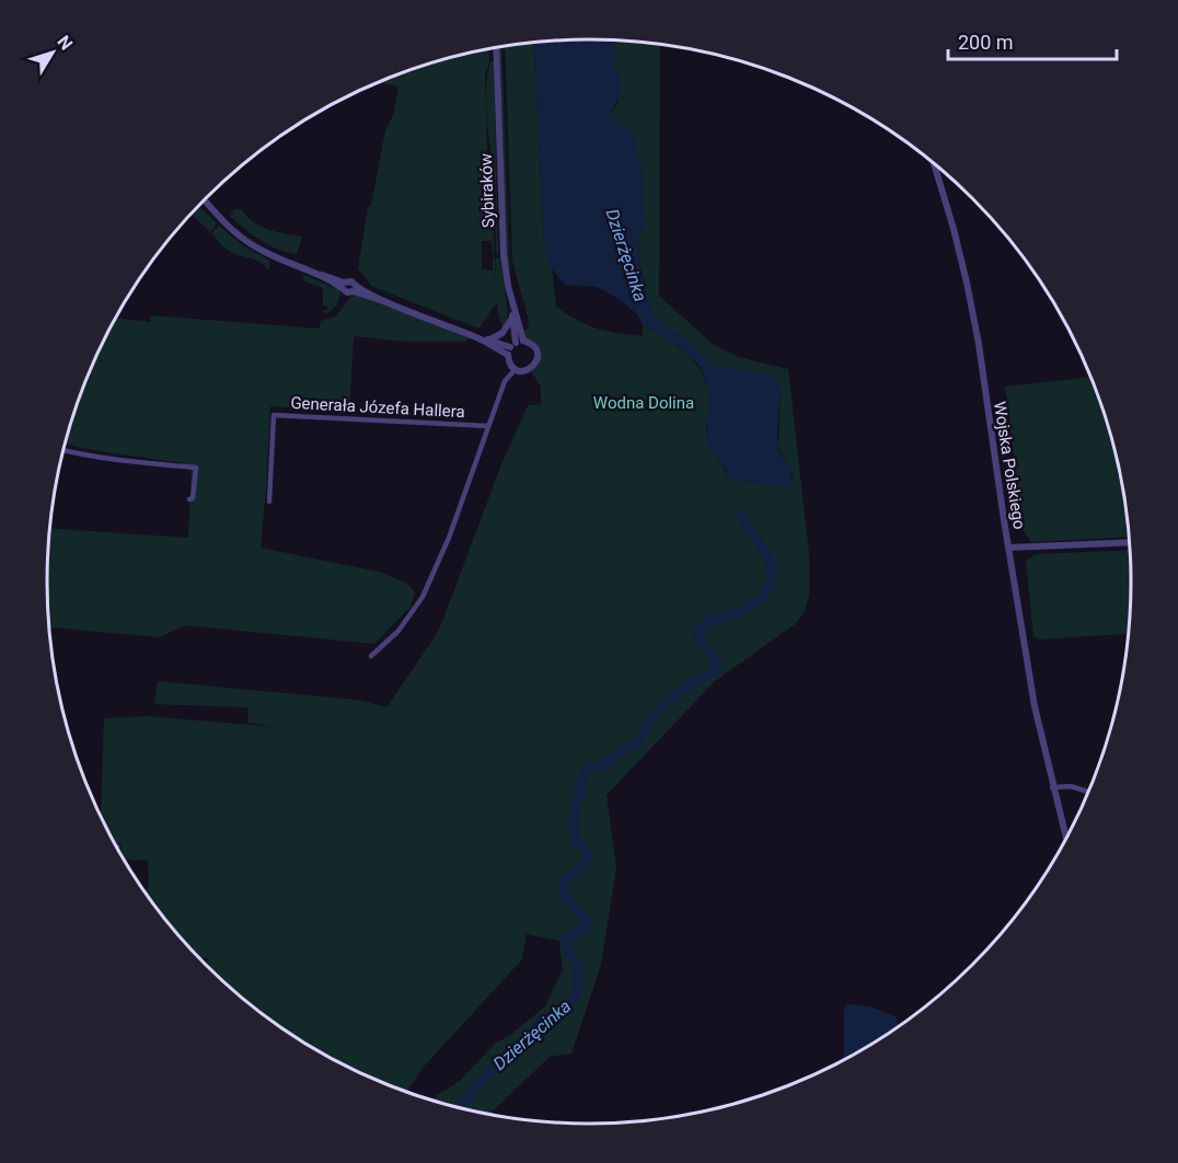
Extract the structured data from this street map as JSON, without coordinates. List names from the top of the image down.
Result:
{
  "streets": {
    "street": ["Sybiraków", "Generała Józefa Hallera", "Wojska Polskiego"]
  },
  "water": ["Dzierżęcinka"],
  "parks": ["Wodna Dolina"],
  "scale_bar": "200 m",
  "north": "top right"
}
